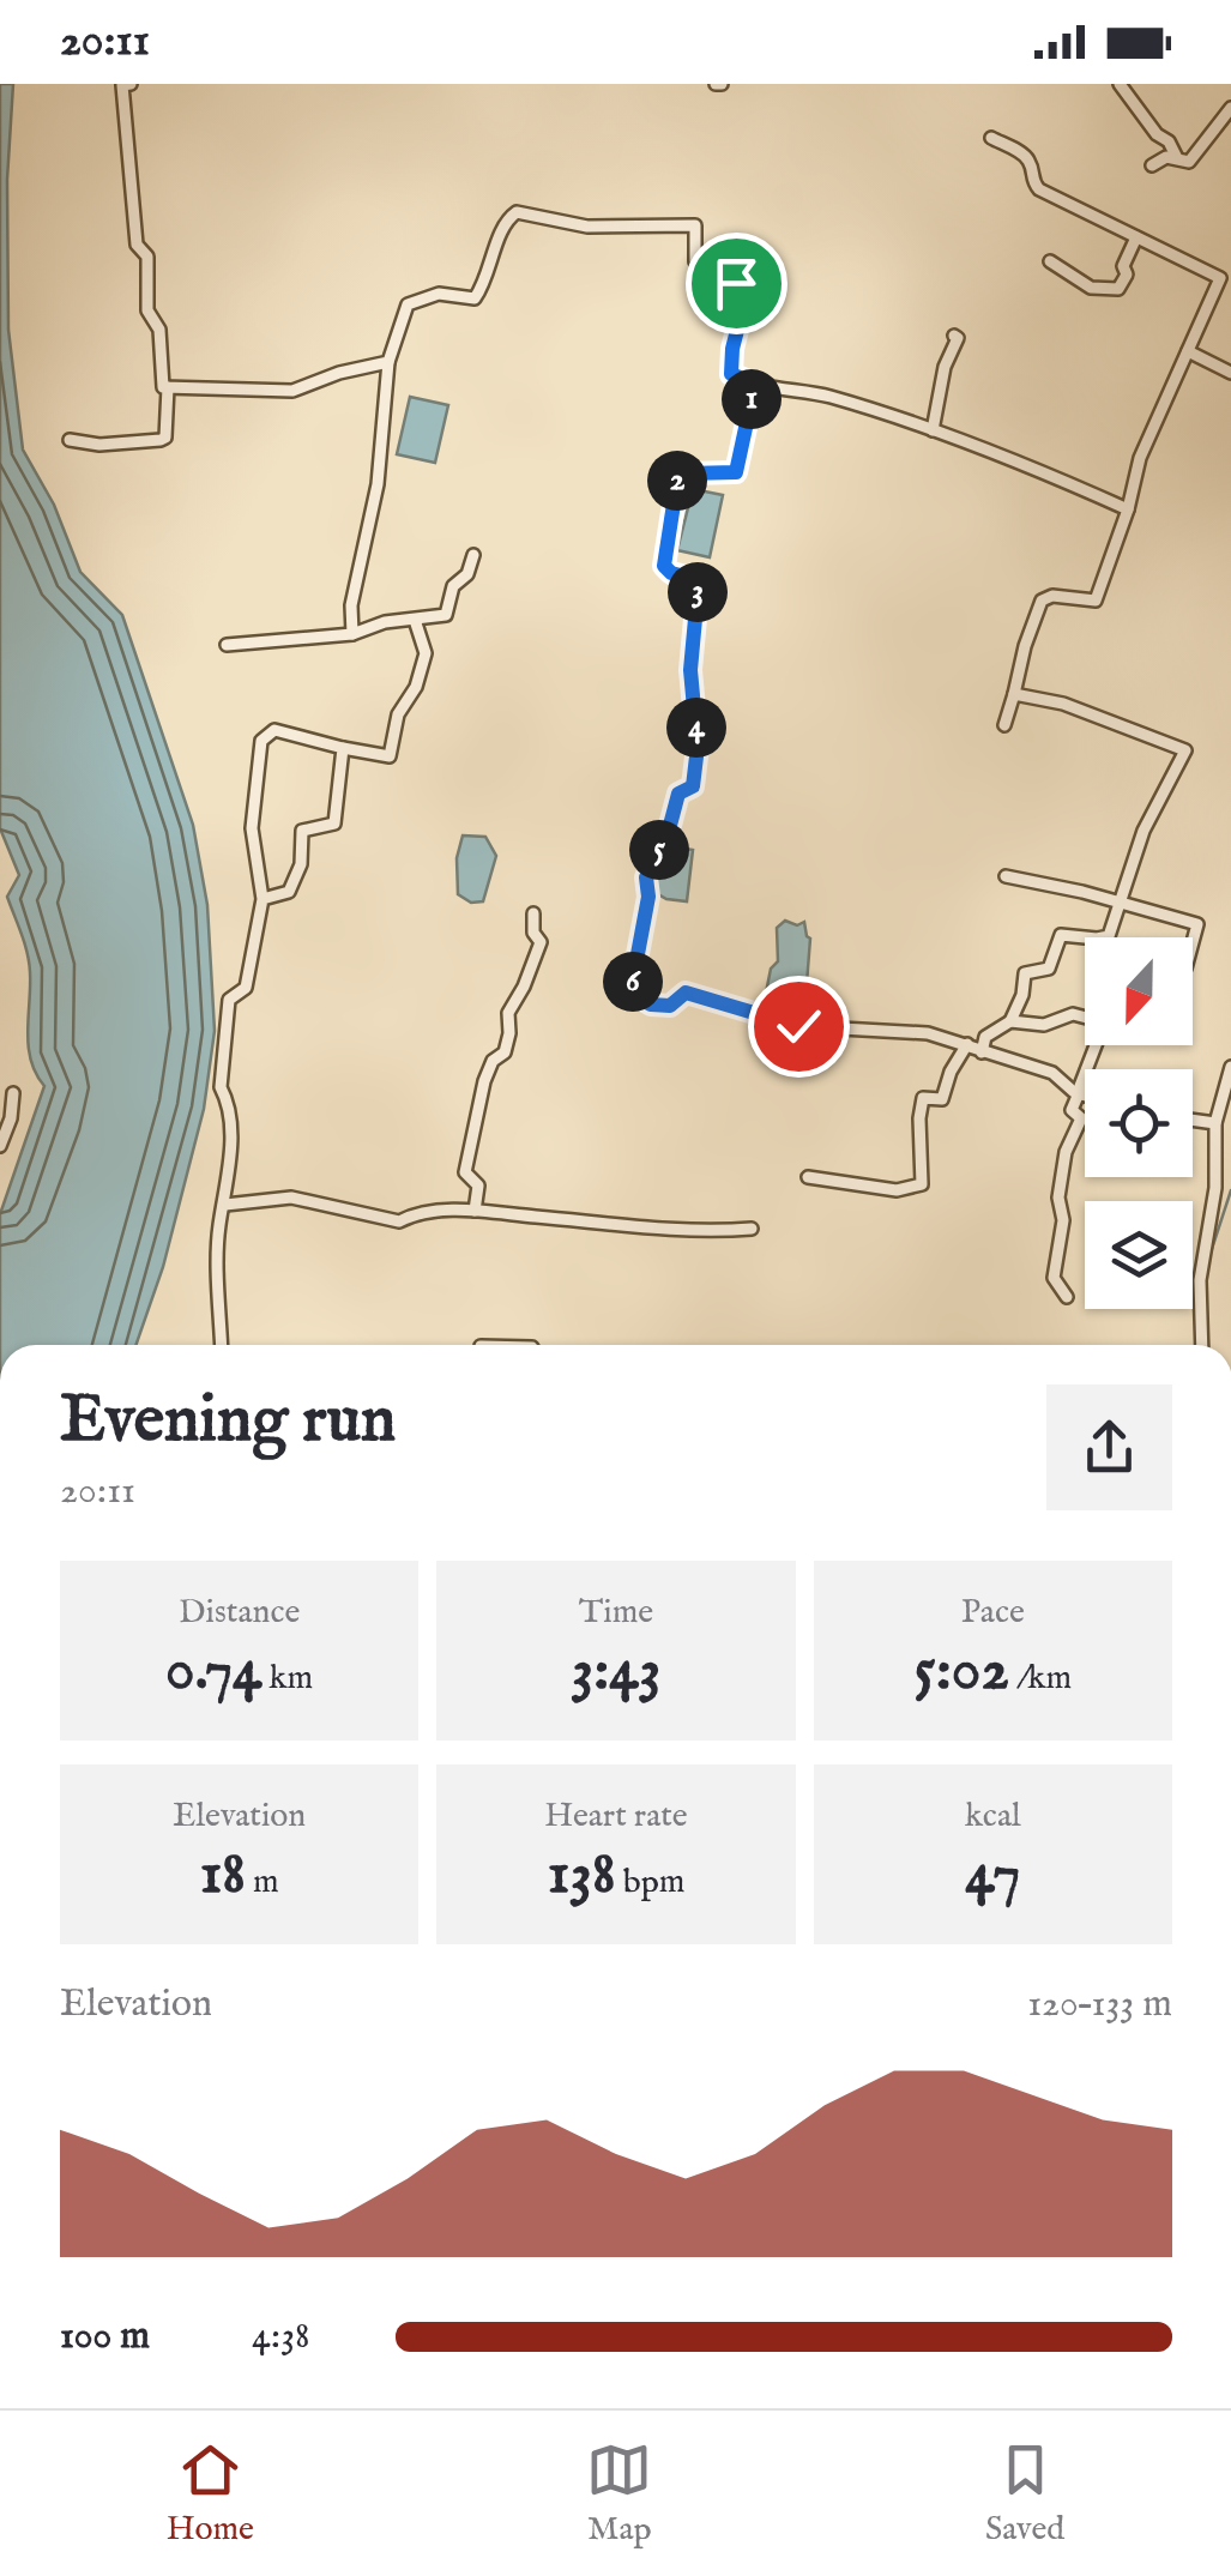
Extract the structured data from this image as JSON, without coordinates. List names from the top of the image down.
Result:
{
  "north": "bottom",
  "page": {
    "status": "20:11",
    "pins": [
      "1",
      "2",
      "3",
      "4",
      "5",
      "6"
    ],
    "heading": ["Evening run", "20:11"],
    "stats": [
      ["Distance", "0.74 km"],
      ["Time", "3:43"],
      ["Pace", "5:02 /km"],
      ["Elevation", "18 m"],
      ["Heart rate", "138 bpm"],
      ["kcal", "47"]
    ],
    "chart": ["Elevation", "120–133 m"],
    "list": [
      {
        "name": "100 m",
        "note": "4:38"
      }
    ],
    "tabs": ["Home", "Map", "Saved"]
  }
}
